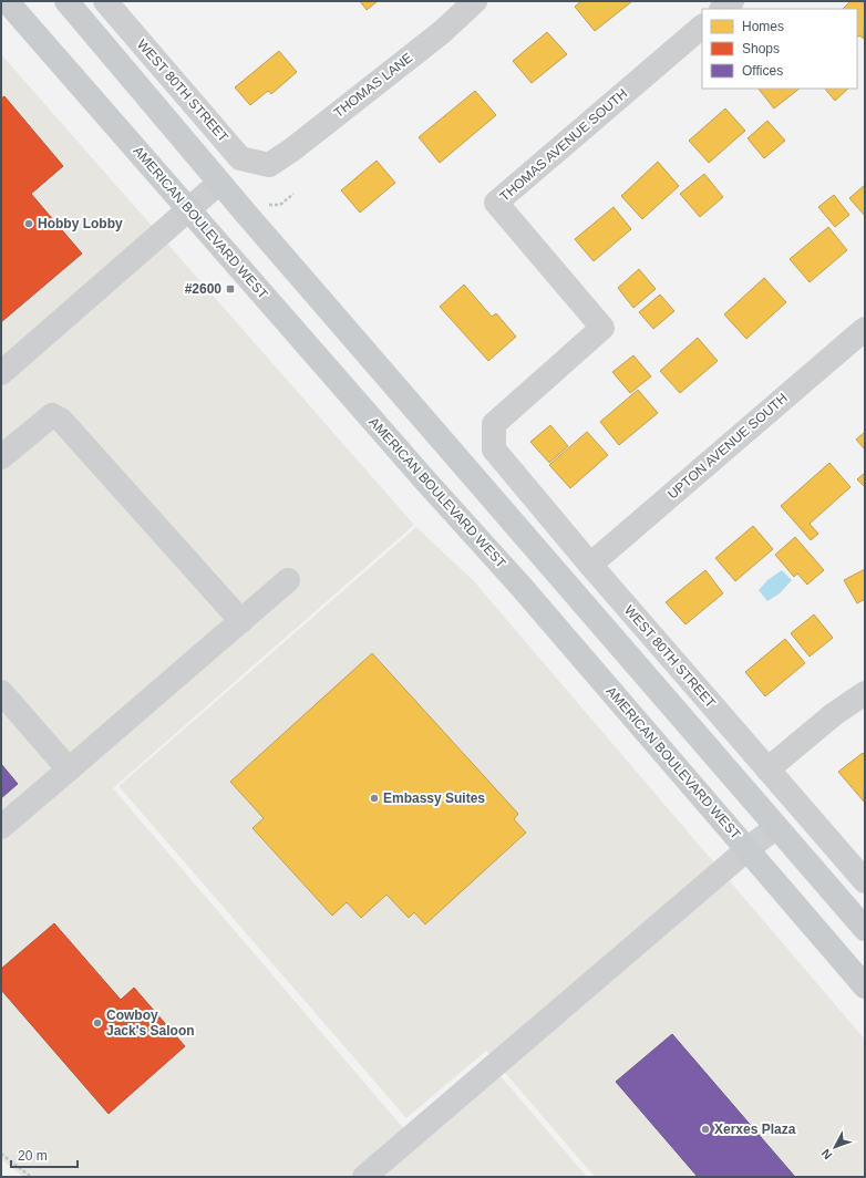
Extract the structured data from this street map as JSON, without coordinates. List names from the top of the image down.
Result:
{
  "streets": {
    "main road": ["AMERICAN BOULEVARD WEST"],
    "street": [
      "THOMAS LANE",
      "WEST 80TH STREET",
      "THOMAS AVENUE SOUTH",
      "UPTON AVENUE SOUTH"
    ]
  },
  "crossings": [
    ["THOMAS LANE", "WEST 80TH STREET"],
    ["WEST 80TH STREET", "THOMAS AVENUE SOUTH"],
    ["WEST 80TH STREET", "UPTON AVENUE SOUTH"]
  ],
  "places": {
    "other": [
      "Hobby Lobby",
      "Embassy Suites",
      "Cowboy Jack's Saloon",
      "Xerxes Plaza"
    ],
    "transit": ["#2600"]
  },
  "legend": ["Homes", "Shops", "Offices"],
  "scale_bar": "20 m",
  "north": "bottom left"
}
